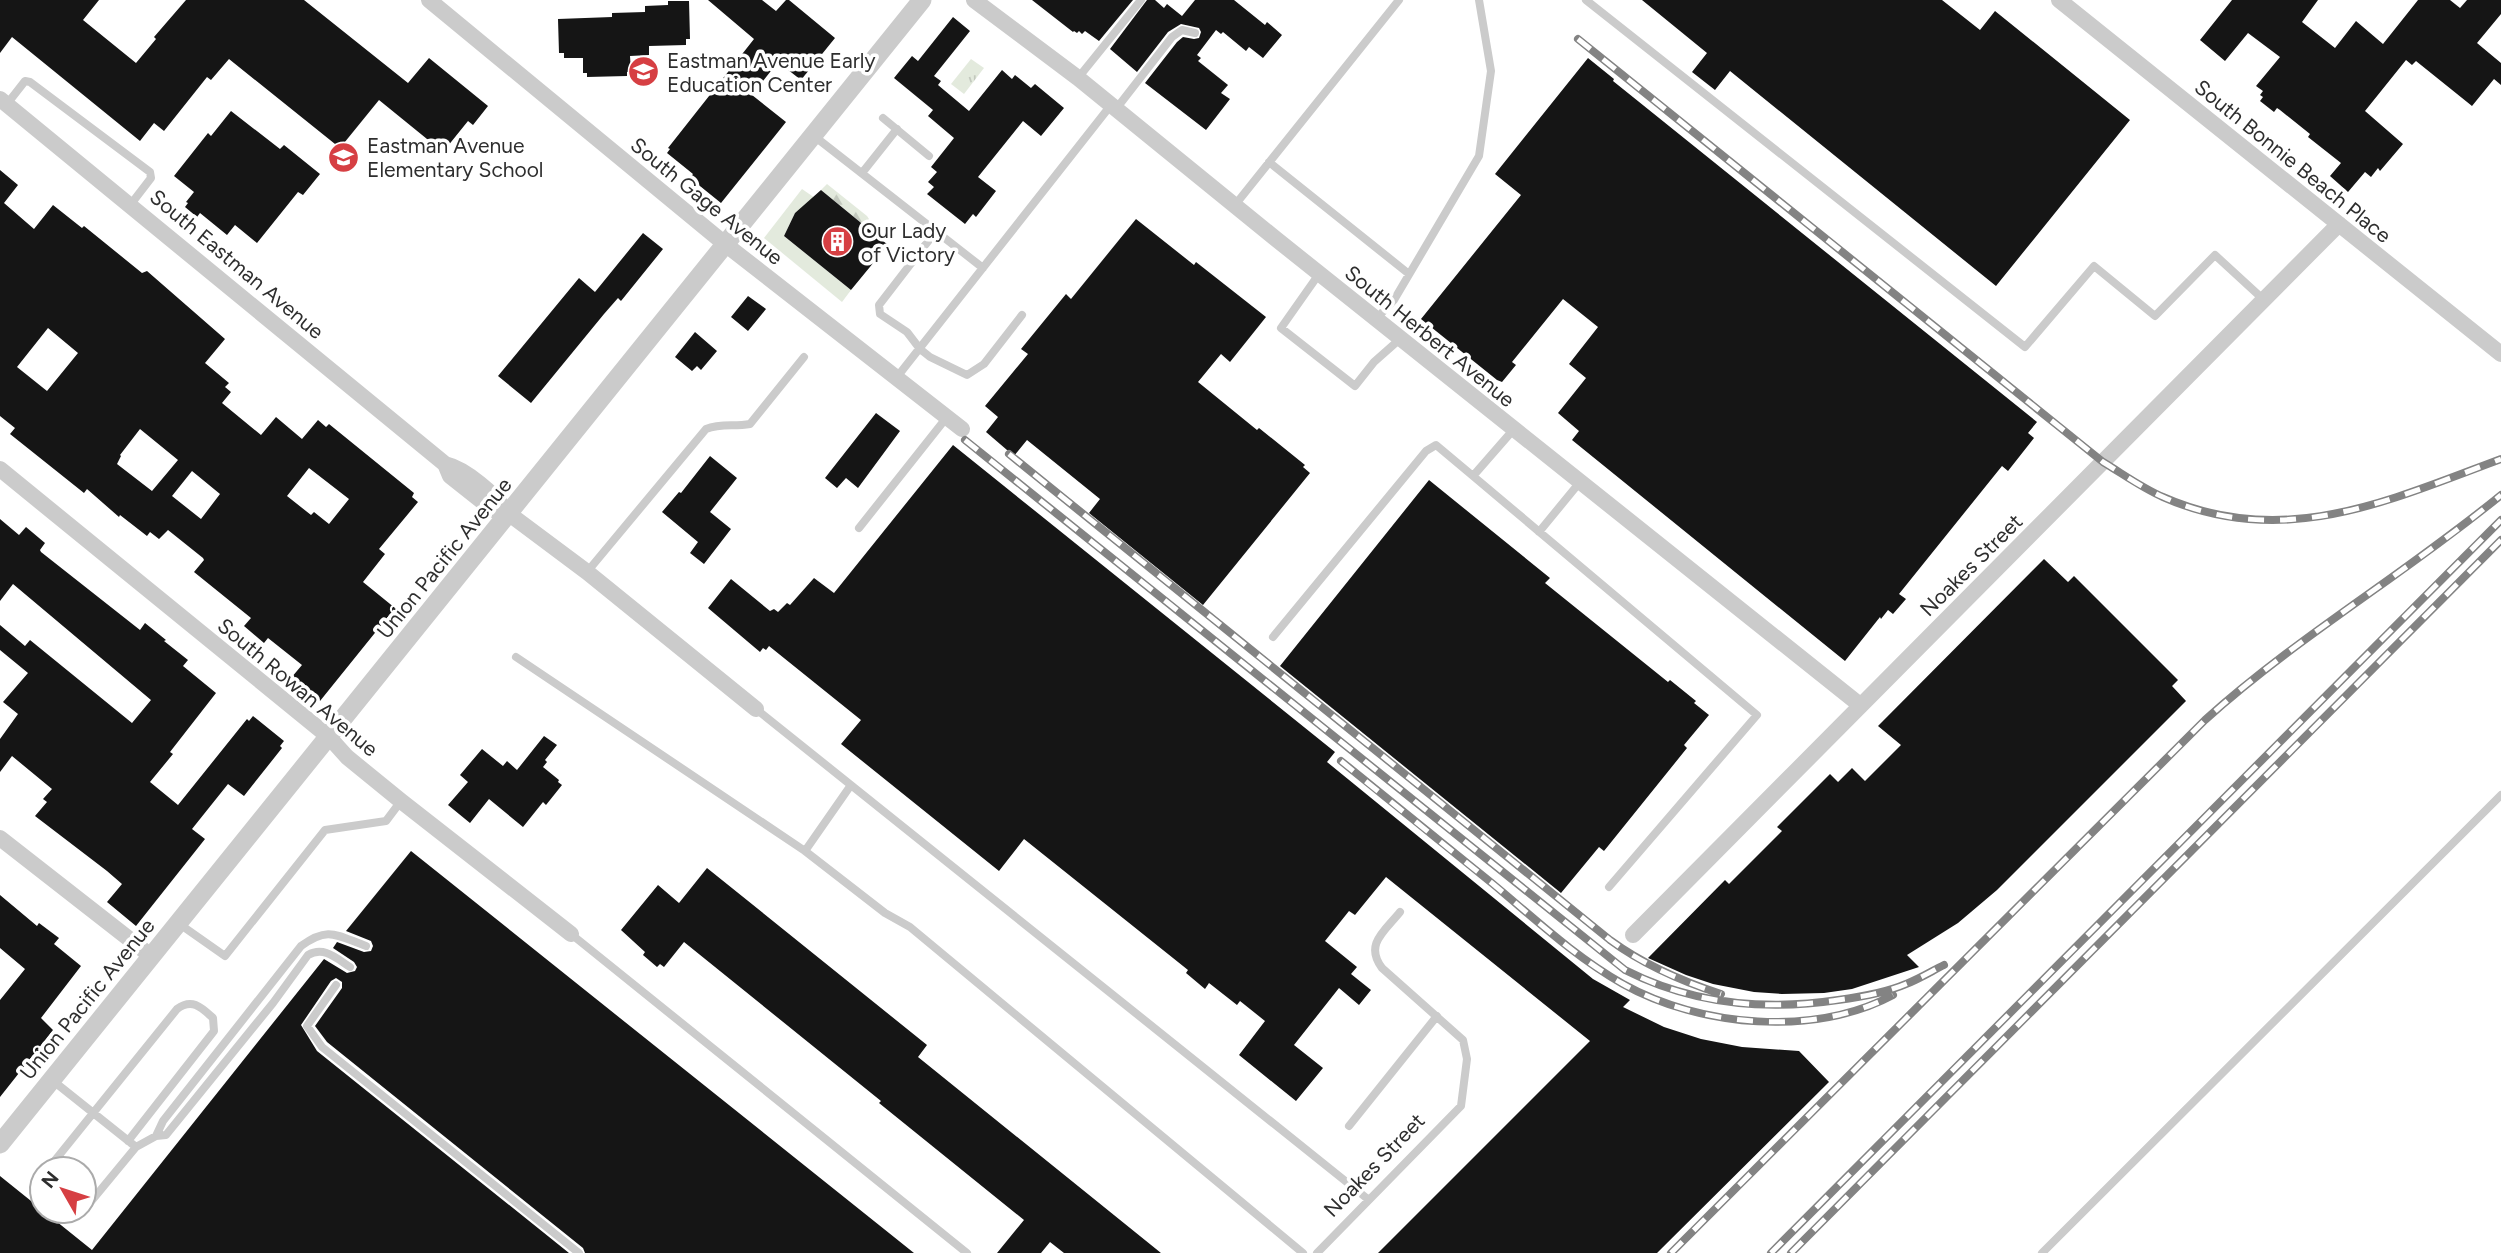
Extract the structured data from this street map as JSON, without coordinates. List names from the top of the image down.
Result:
{
  "streets": {
    "street": [
      "South Bonnie Beach Place",
      "South Gage Avenue",
      "South Eastman Avenue",
      "South Herbert Avenue",
      "Union Pacific Avenue",
      "Noakes Street",
      "South Rowan Avenue"
    ]
  },
  "crossings": [
    ["South Bonnie Beach Place", "Noakes Street"],
    ["South Gage Avenue", "Union Pacific Avenue"],
    ["South Eastman Avenue", "Union Pacific Avenue"],
    ["South Herbert Avenue", "Noakes Street"],
    ["Union Pacific Avenue", "South Rowan Avenue"]
  ],
  "places": {
    "school or university": ["Eastman Avenue Early Education Center", "Eastman Avenue Elementary School"],
    "building": ["Our Lady of Victory"]
  },
  "north": "top left"
}
